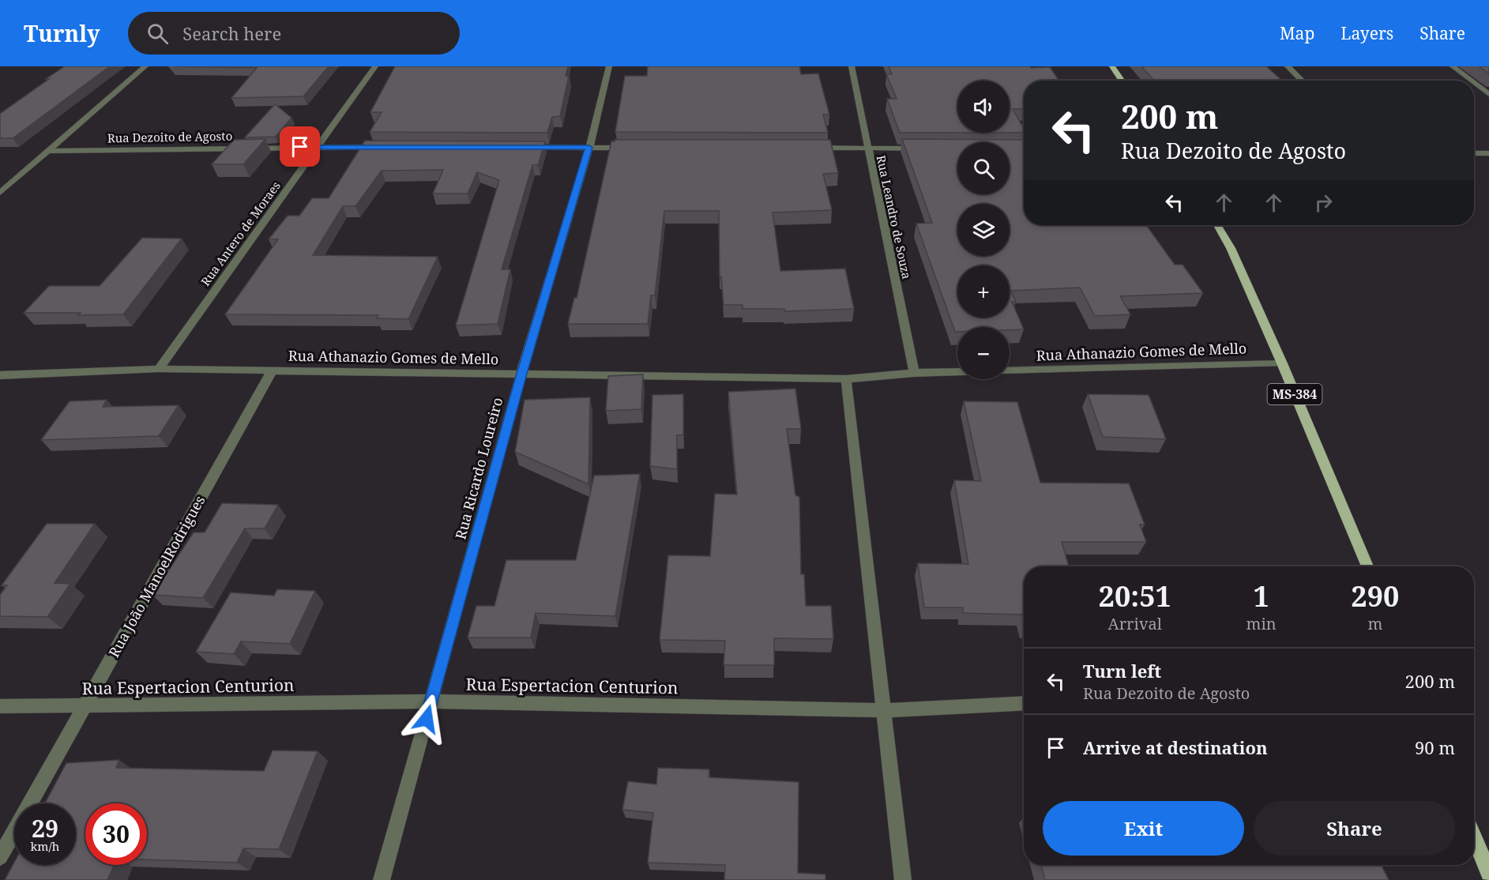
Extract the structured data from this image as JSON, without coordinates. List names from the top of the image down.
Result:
{
  "streets": {
    "main road": ["MS-384"],
    "street": [
      "Rua Dezoito de Agosto",
      "Rua Leandro de Souza",
      "Rua Antero de Moraes",
      "Rua Athanazio Gomes de Mello",
      "Rua Ricardo Loureiro",
      "Rua João ManoelRodrigues",
      "Rua Espertacion Centurion"
    ]
  },
  "crossings": [
    ["Rua Dezoito de Agosto", "Rua Antero de Moraes"],
    ["Rua Leandro de Souza", "Rua Athanazio Gomes de Mello"],
    ["Rua Antero de Moraes", "Rua Athanazio Gomes de Mello"],
    ["Rua Athanazio Gomes de Mello", "MS-384"],
    ["Rua Athanazio Gomes de Mello", "Rua Ricardo Loureiro"],
    ["Rua Athanazio Gomes de Mello", "Rua João ManoelRodrigues"],
    ["Rua Ricardo Loureiro", "Rua Espertacion Centurion"],
    ["Rua João ManoelRodrigues", "Rua Espertacion Centurion"]
  ],
  "page": {
    "header": "Turnly",
    "search": "Search here",
    "nav": ["Map", "Layers", "Share"],
    "map_buttons": ["+", "−"],
    "turn": ["200 m", "Rua Dezoito de Agosto"],
    "eta": [
      "20:51",
      "Arrival",
      "1",
      "min",
      "290",
      "m"
    ],
    "list": [
      {
        "name": "Turn left",
        "note": "Rua Dezoito de Agosto",
        "value": "200 m"
      },
      {
        "name": "Arrive at destination",
        "value": "90 m"
      }
    ],
    "buttons": ["Exit", "Share"],
    "speed": "29 km/h",
    "limit": "30"
  }
}
